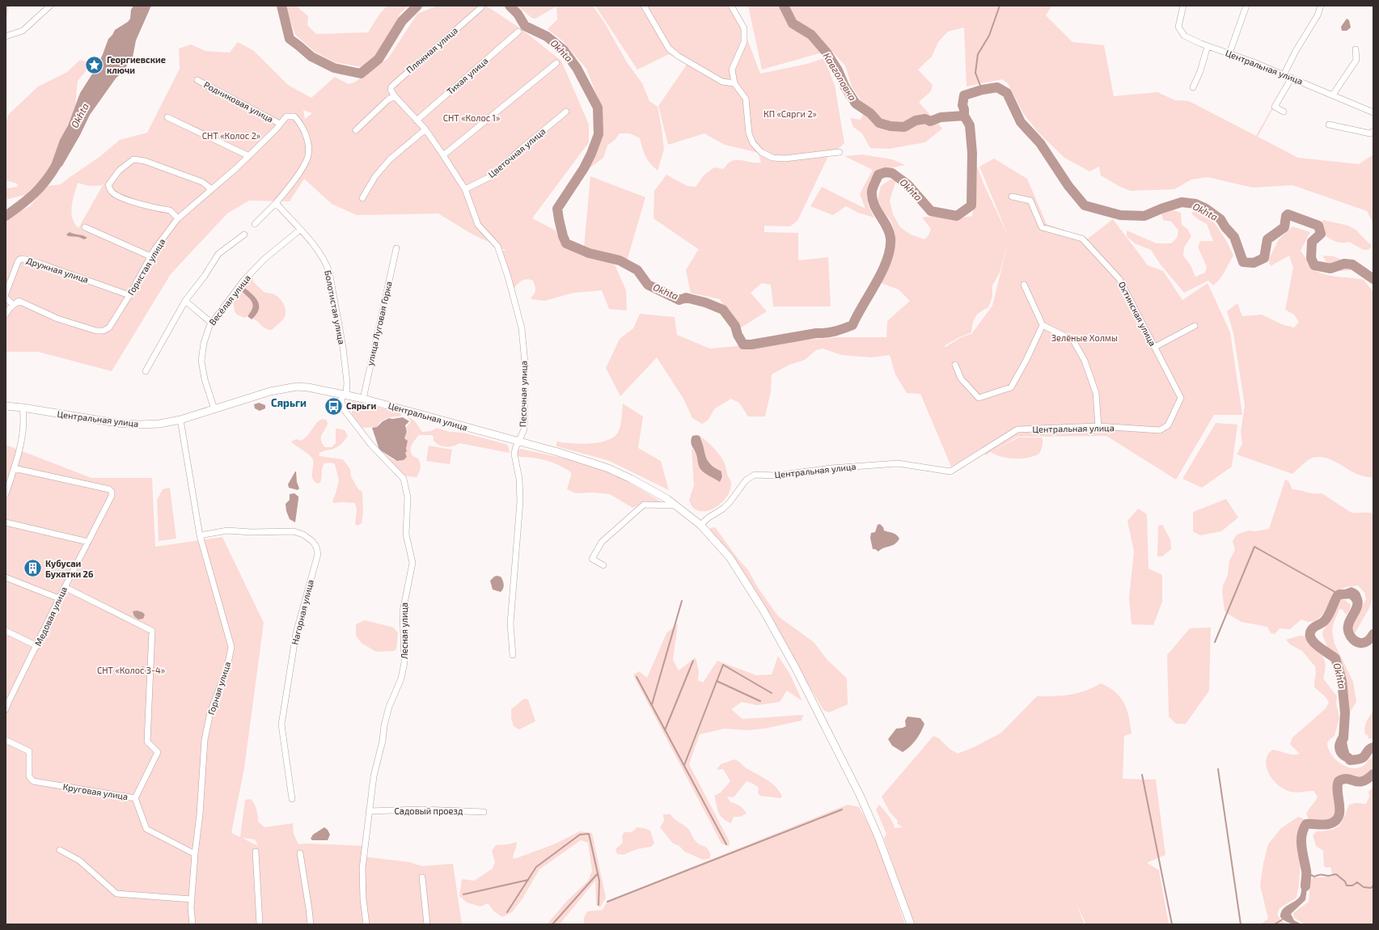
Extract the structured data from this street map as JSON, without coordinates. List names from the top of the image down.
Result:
{
  "streets": {
    "street": [
      "Пляжная улица",
      "Центральная улица",
      "Тихая улица",
      "Родниковая улица",
      "Цветочная улица",
      "Гористая улица",
      "Дружная улица",
      "Весёлая улица",
      "Болотистая улица",
      "Охтинская улица",
      "улица Луговая Горка",
      "Песочная улица",
      "Нагорная улица",
      "Медовая улица",
      "Лесная улица",
      "Горная улица",
      "Круговая улица",
      "Садовый проезд"
    ]
  },
  "crossings": [
    ["Пляжная улица", "Песочная улица"],
    ["Центральная улица", "Весёлая улица"],
    ["Центральная улица", "Болотистая улица"],
    ["Центральная улица", "Охтинская улица"],
    ["Центральная улица", "улица Луговая Горка"],
    ["Центральная улица", "Песочная улица"],
    ["Центральная улица", "Лесная улица"],
    ["Центральная улица", "Горная улица"],
    ["Тихая улица", "Песочная улица"],
    ["Родниковая улица", "Гористая улица"],
    ["Цветочная улица", "Песочная улица"],
    ["Гористая улица", "Дружная улица"],
    ["Гористая улица", "Болотистая улица"],
    ["Весёлая улица", "Болотистая улица"],
    ["Болотистая улица", "Лесная улица"],
    ["Нагорная улица", "Горная улица"],
    ["Медовая улица", "Круговая улица"],
    ["Лесная улица", "Садовый проезд"]
  ],
  "districts": ["Сярьги"],
  "water": ["Okhta", "Кавголовка"],
  "parks": [
    "КП «Сярги 2»",
    "СНТ «Колос 1»",
    "СНТ «Колос 2»",
    "Зелёные Холмы",
    "СНТ «Колос 3-4»"
  ],
  "places": {
    "place": ["Георгиевские ключи"],
    "bus stop": ["Сярьги"],
    "building": ["Кубусаи Бухатки 26"]
  }
}
